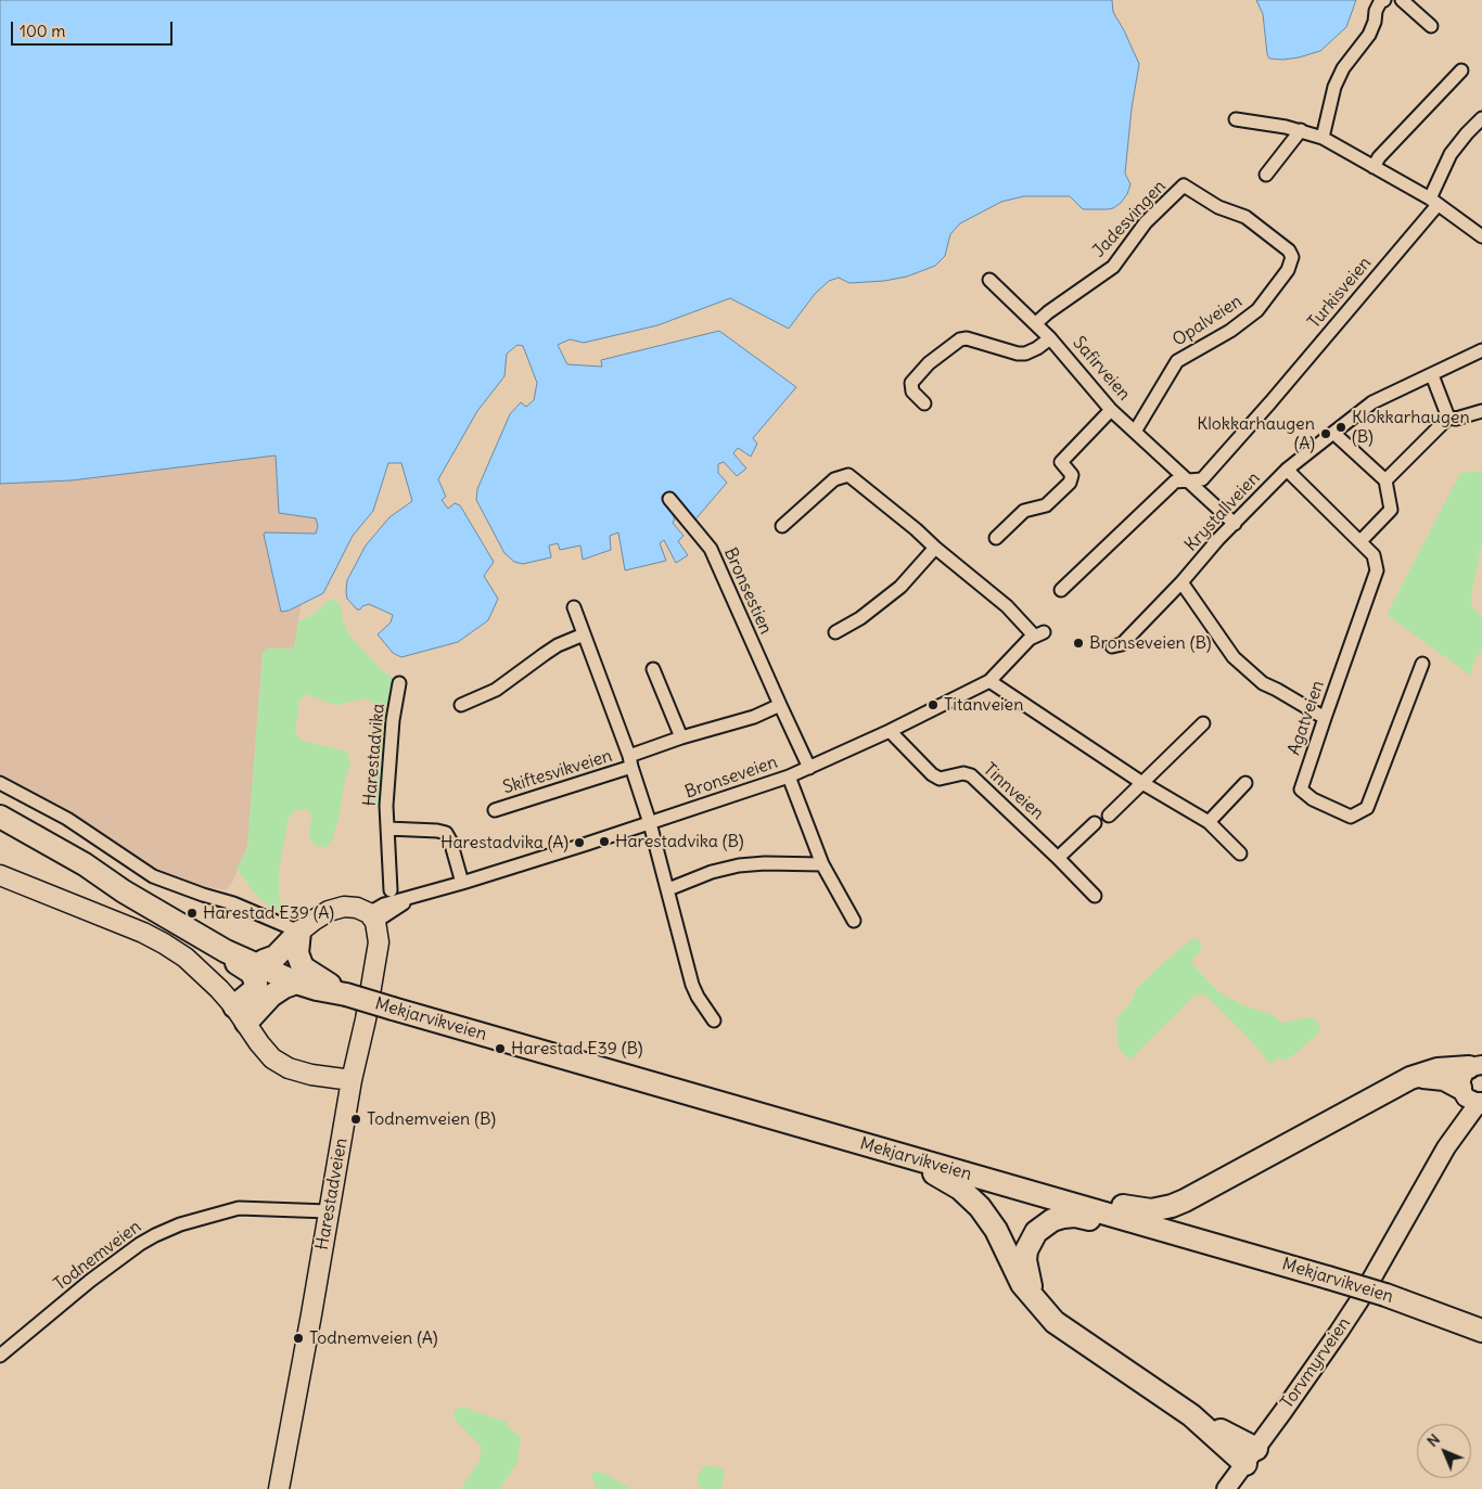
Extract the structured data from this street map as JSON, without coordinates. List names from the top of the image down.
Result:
{
  "streets": {
    "highway": ["Mekjarvikveien"],
    "main road": ["Harestadveien", "Torvmyrveien"],
    "street": [
      "Jadesvingen",
      "Turkisveien",
      "Opalveien",
      "Safirveien",
      "Krystallveien",
      "Bronsestien",
      "Agatveien",
      "Harestadvika",
      "Skiftesvikveien",
      "Bronseveien",
      "Tinnveien",
      "Todnemveien"
    ]
  },
  "crossings": [
    ["Jadesvingen", "Opalveien"],
    ["Jadesvingen", "Safirveien"],
    ["Turkisveien", "Safirveien"],
    ["Opalveien", "Safirveien"],
    ["Safirveien", "Krystallveien"],
    ["Krystallveien", "Agatveien"],
    ["Bronsestien", "Skiftesvikveien"],
    ["Bronsestien", "Bronseveien"],
    ["Harestadvika", "Bronseveien"],
    ["Skiftesvikveien", "Bronseveien"],
    ["Bronseveien", "Tinnveien"],
    ["Bronseveien", "Harestadveien"],
    ["Harestadveien", "Todnemveien"]
  ],
  "places": [
    "Klokkarhaugen (B)",
    "Klokkarhaugen (A)",
    "Bronseveien (B)",
    "Titanveien",
    "Harestadvika (B)",
    "Harestadvika (A)",
    "Harestad E39 (A)",
    "Harestad E39 (B)",
    "Todnemveien (B)",
    "Todnemveien (A)"
  ],
  "scale_bar": "100 m",
  "north": "top left"
}
